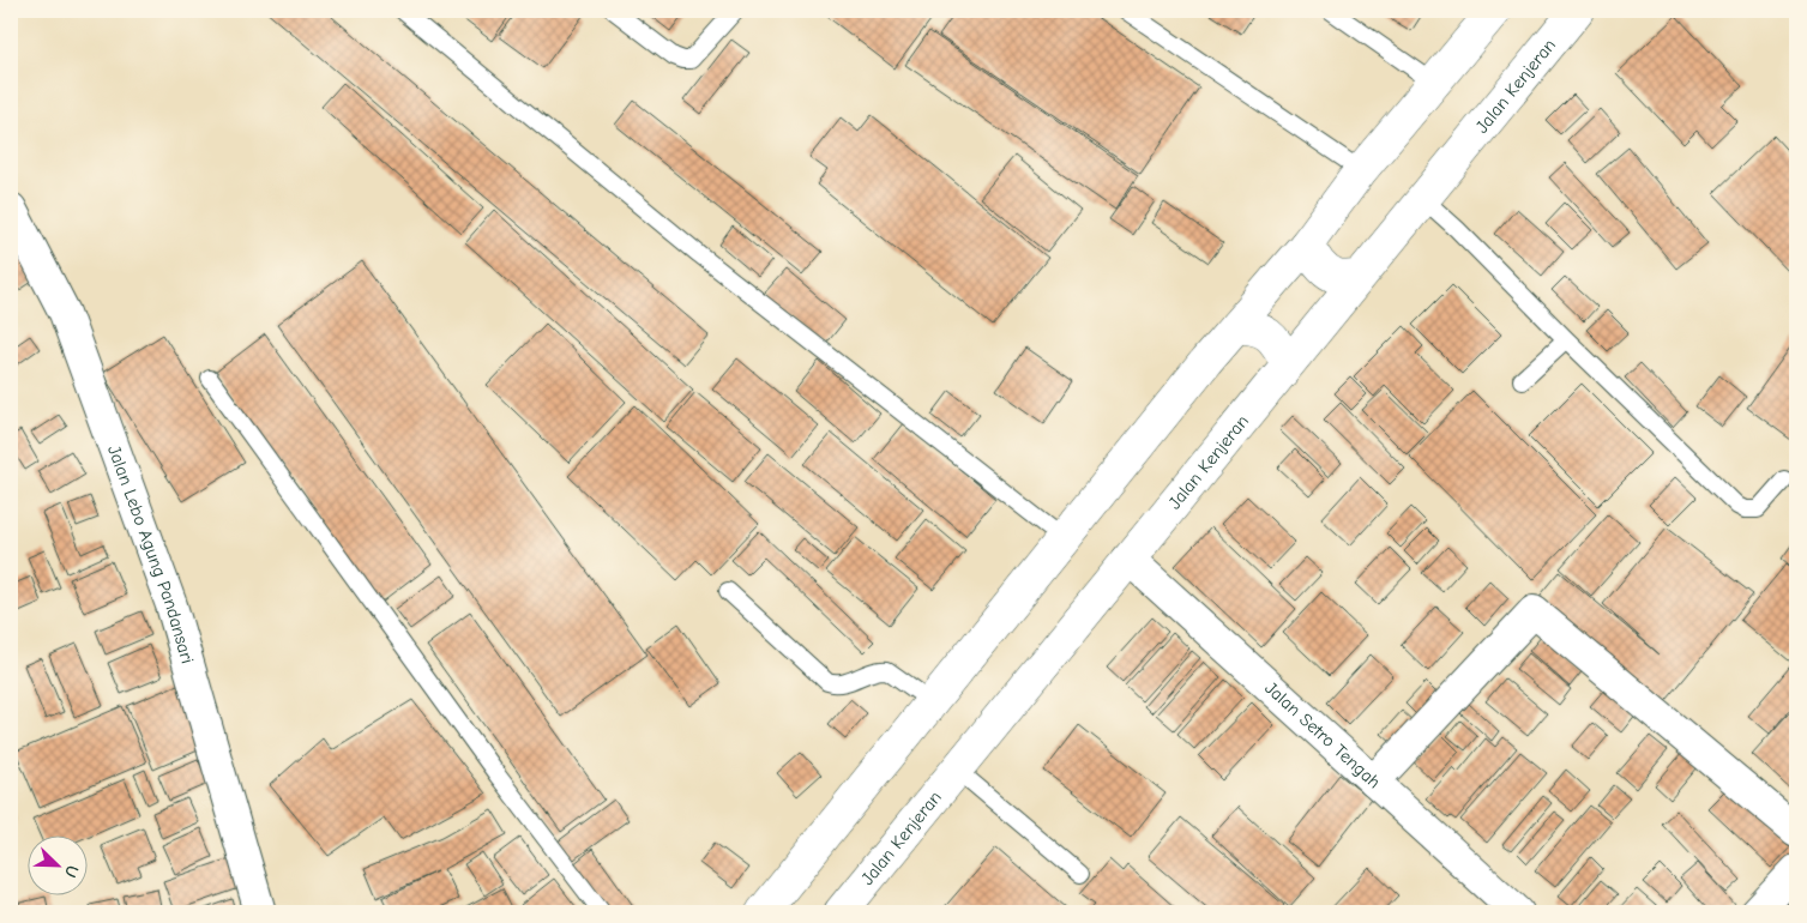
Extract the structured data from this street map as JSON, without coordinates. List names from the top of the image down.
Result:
{
  "streets": {
    "main road": ["Jalan Kenjeran"],
    "street": ["Jalan Lebo Agung Pandansari", "Jalan Setro Tengah"]
  },
  "crossings": [
    ["Jalan Kenjeran", "Jalan Setro Tengah"]
  ],
  "north": "bottom right"
}
